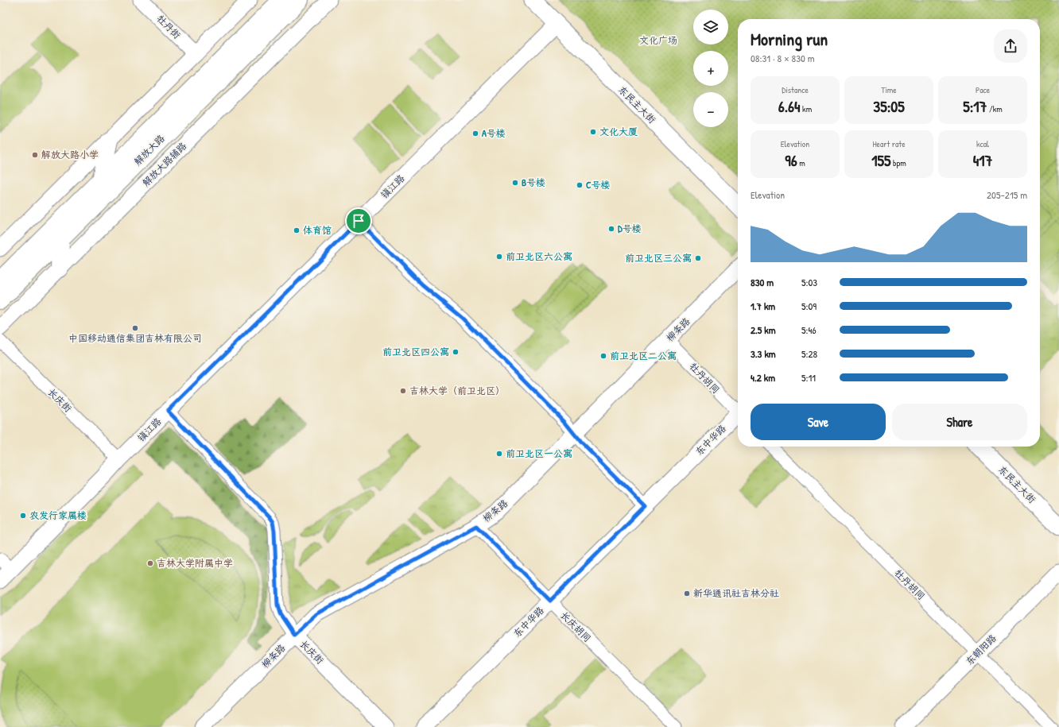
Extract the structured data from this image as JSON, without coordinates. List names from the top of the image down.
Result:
{
  "streets": {
    "main road": ["东民主大街", "解放大路"],
    "street": [
      "牡丹街",
      "解放大路辅路",
      "镇江路",
      "柳条路",
      "牡丹胡同",
      "长庆街",
      "东中华路",
      "长庆胡同",
      "东朝阳路"
    ]
  },
  "crossings": [
    ["东民主大街", "镇江路"],
    ["镇江路", "长庆街"],
    ["柳条路", "牡丹胡同"],
    ["柳条路", "长庆街"],
    ["柳条路", "长庆胡同"],
    ["牡丹胡同", "东朝阳路"],
    ["东中华路", "长庆胡同"]
  ],
  "parks": ["文化广场"],
  "places": [
    "文化大厦",
    "A号楼",
    "解放大路小学",
    "B号楼",
    "C号楼",
    "D号楼",
    "体育馆",
    "前卫北区六公寓",
    "前卫北区三公寓",
    "中国移动通信集团吉林有限公司",
    "前卫北区四公寓",
    "前卫北区二公寓",
    "吉林大学（前卫北区）",
    "前卫北区一公寓",
    "农发行家属楼",
    "吉林大学附属中学",
    "新华通讯社吉林分社"
  ],
  "page": {
    "map_buttons": ["+", "−"],
    "heading": ["Morning run", "08:31 · 8 × 830 m"],
    "stats": [
      ["Distance", "6.64 km"],
      ["Time", "35:05"],
      ["Pace", "5:17 /km"],
      ["Elevation", "96 m"],
      ["Heart rate", "155 bpm"],
      ["kcal", "417"]
    ],
    "chart": ["Elevation", "205–215 m"],
    "list": [
      {
        "name": "830 m",
        "note": "5:03"
      },
      {
        "name": "1.7 km",
        "note": "5:09"
      },
      {
        "name": "2.5 km",
        "note": "5:46"
      },
      {
        "name": "3.3 km",
        "note": "5:28"
      },
      {
        "name": "4.2 km",
        "note": "5:11"
      }
    ],
    "buttons": ["Save", "Share"]
  }
}
